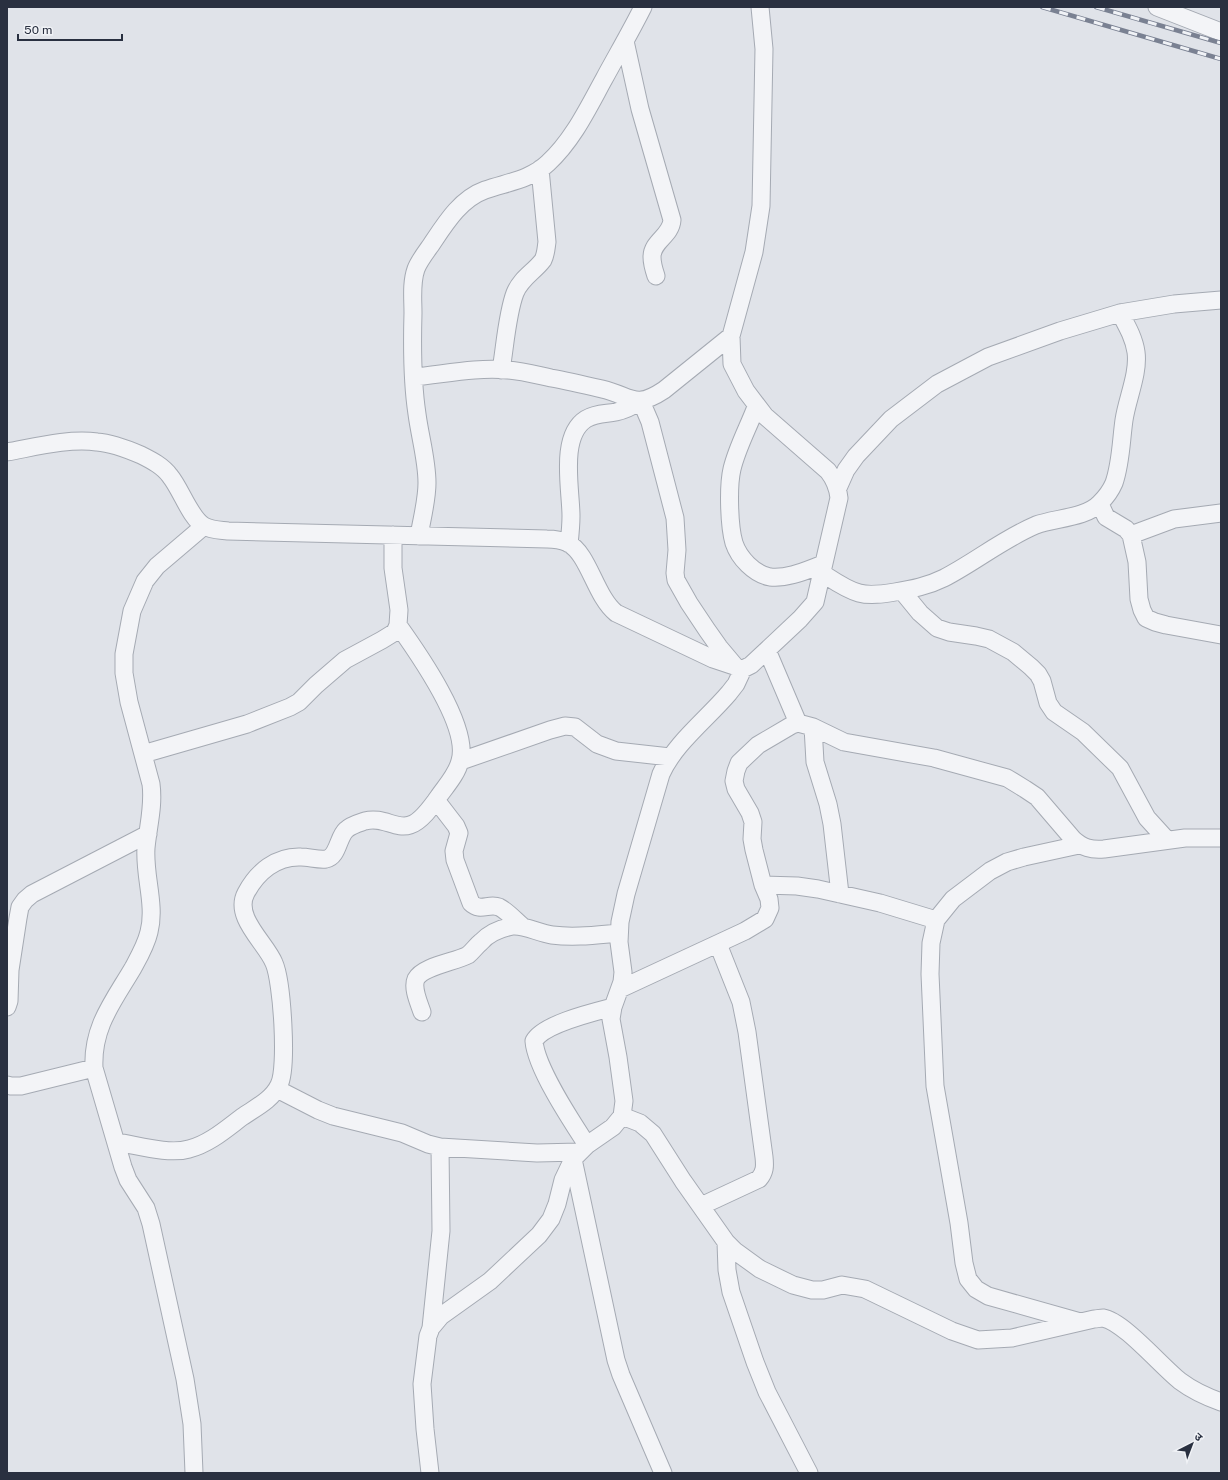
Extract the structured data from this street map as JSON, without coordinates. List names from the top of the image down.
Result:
{
  "scale_bar": "50 m",
  "north": "top right"
}
